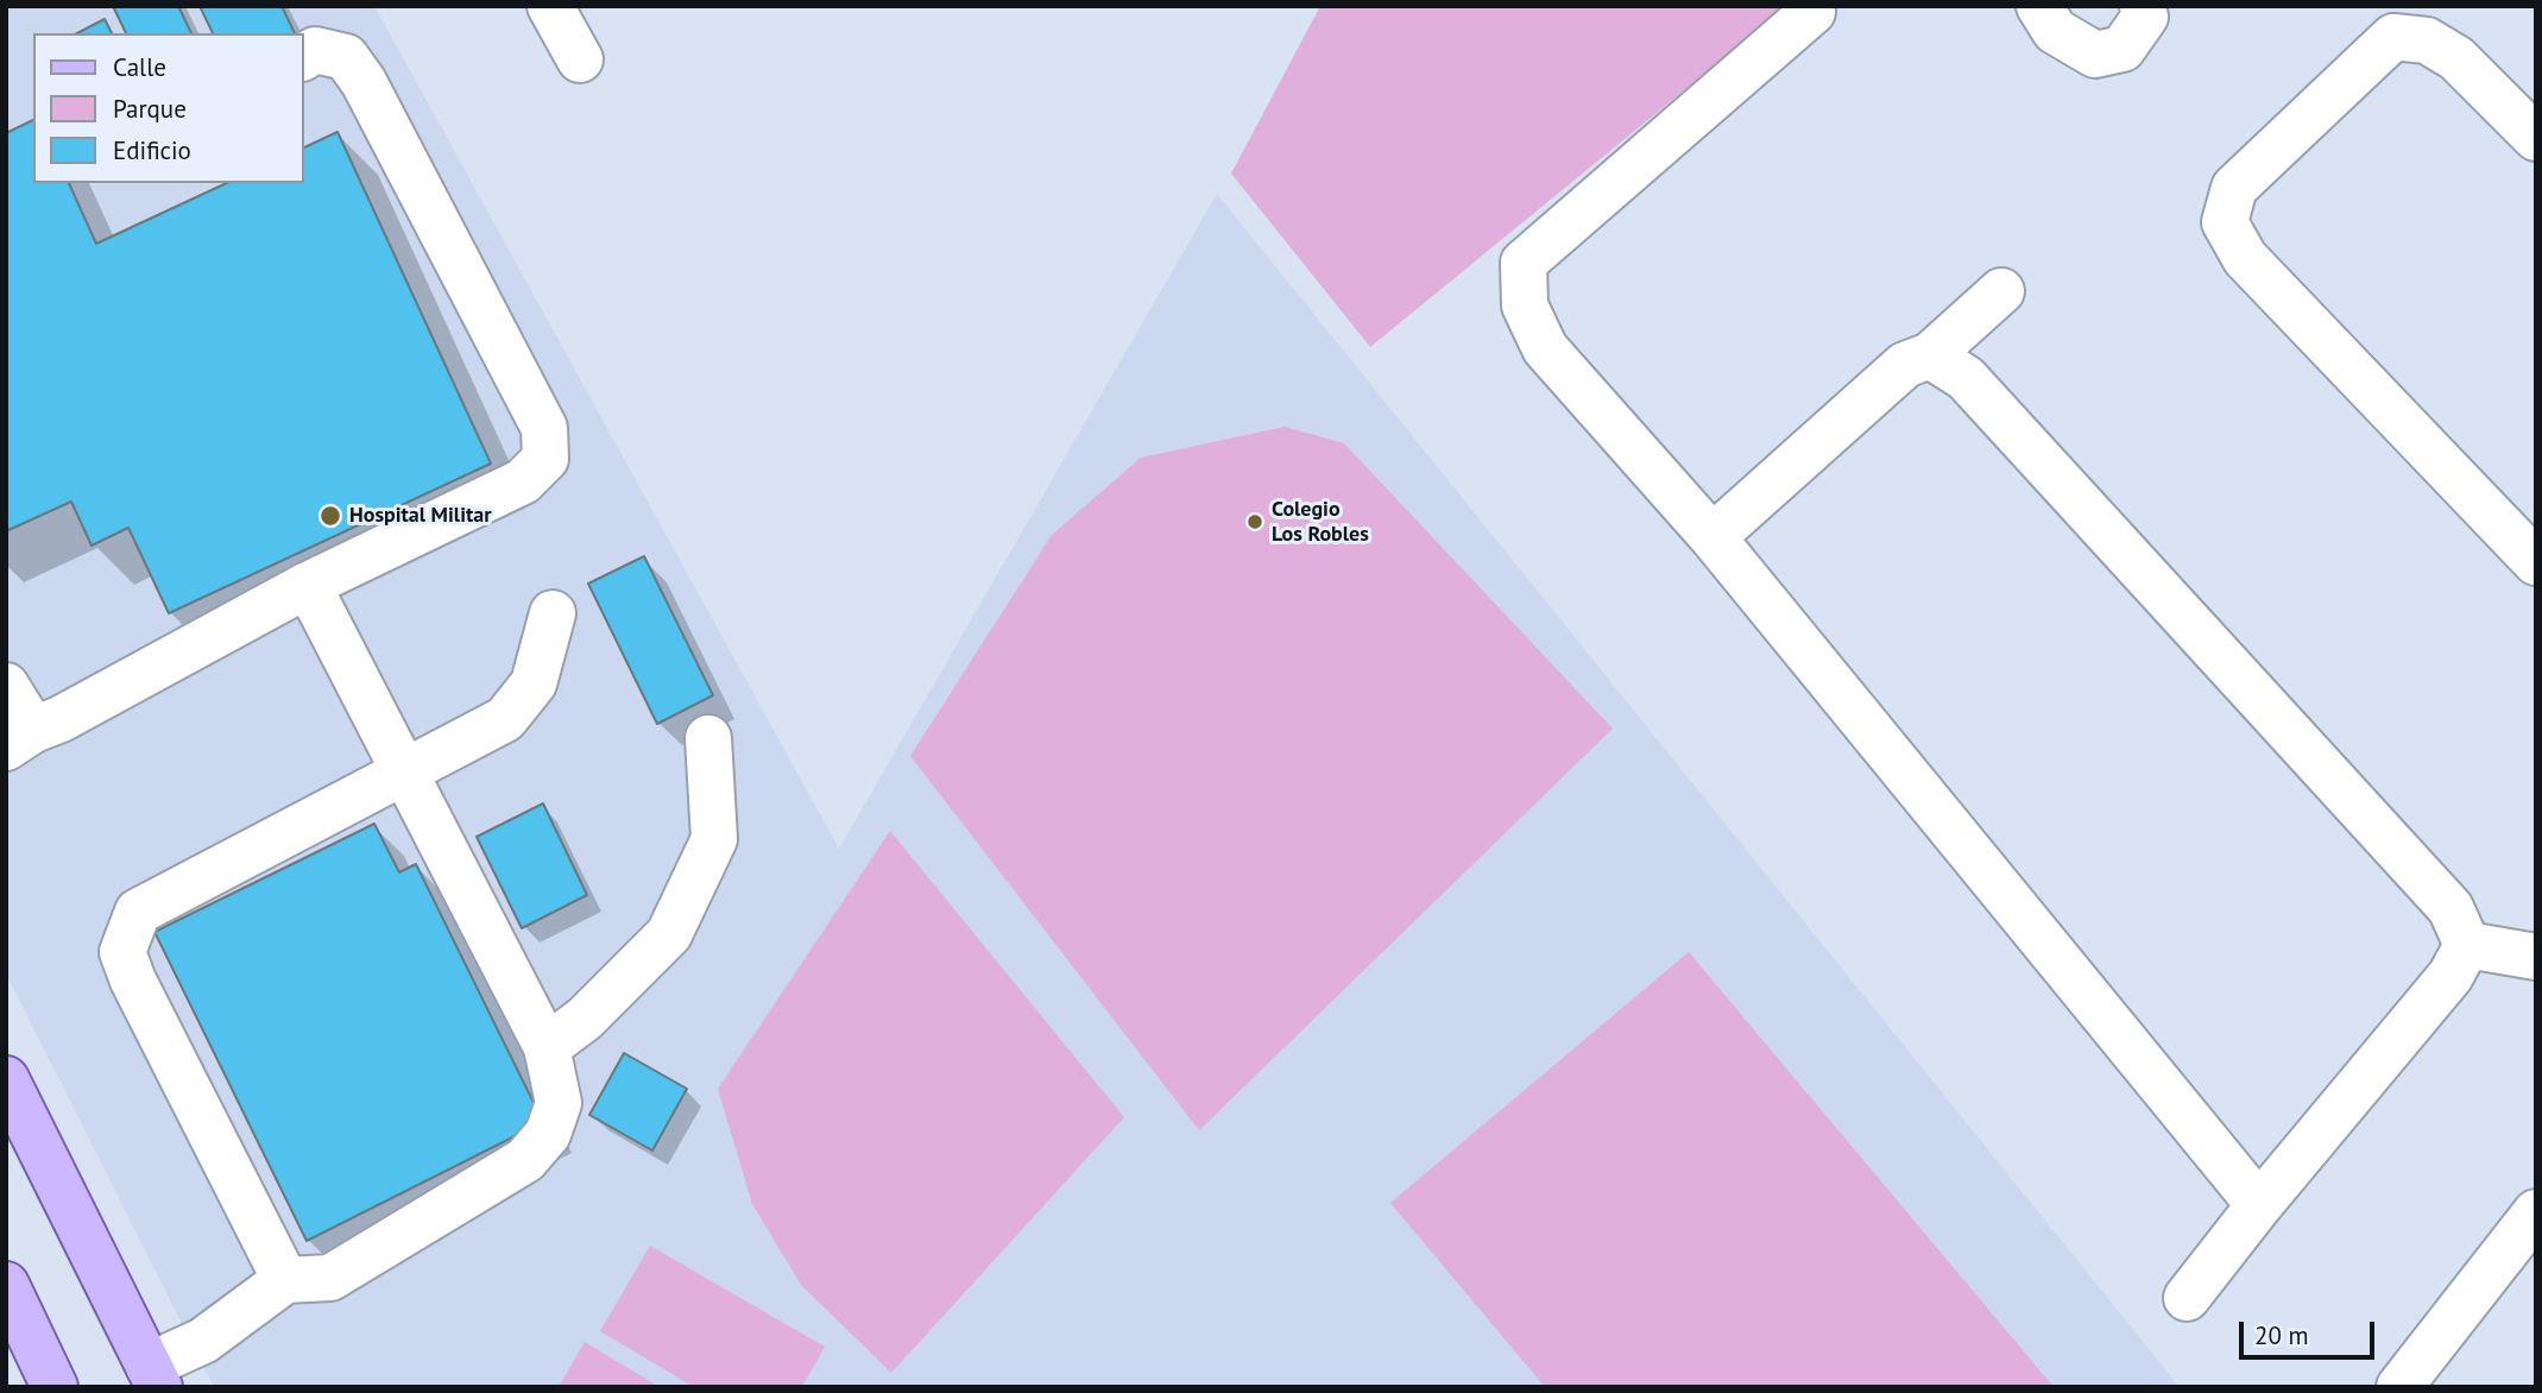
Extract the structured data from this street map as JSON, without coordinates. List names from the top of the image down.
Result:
{
  "places": ["Hospital Militar", "Colegio Los Robles"],
  "legend": ["Calle", "Parque", "Edificio"],
  "scale_bar": "20 m"
}
